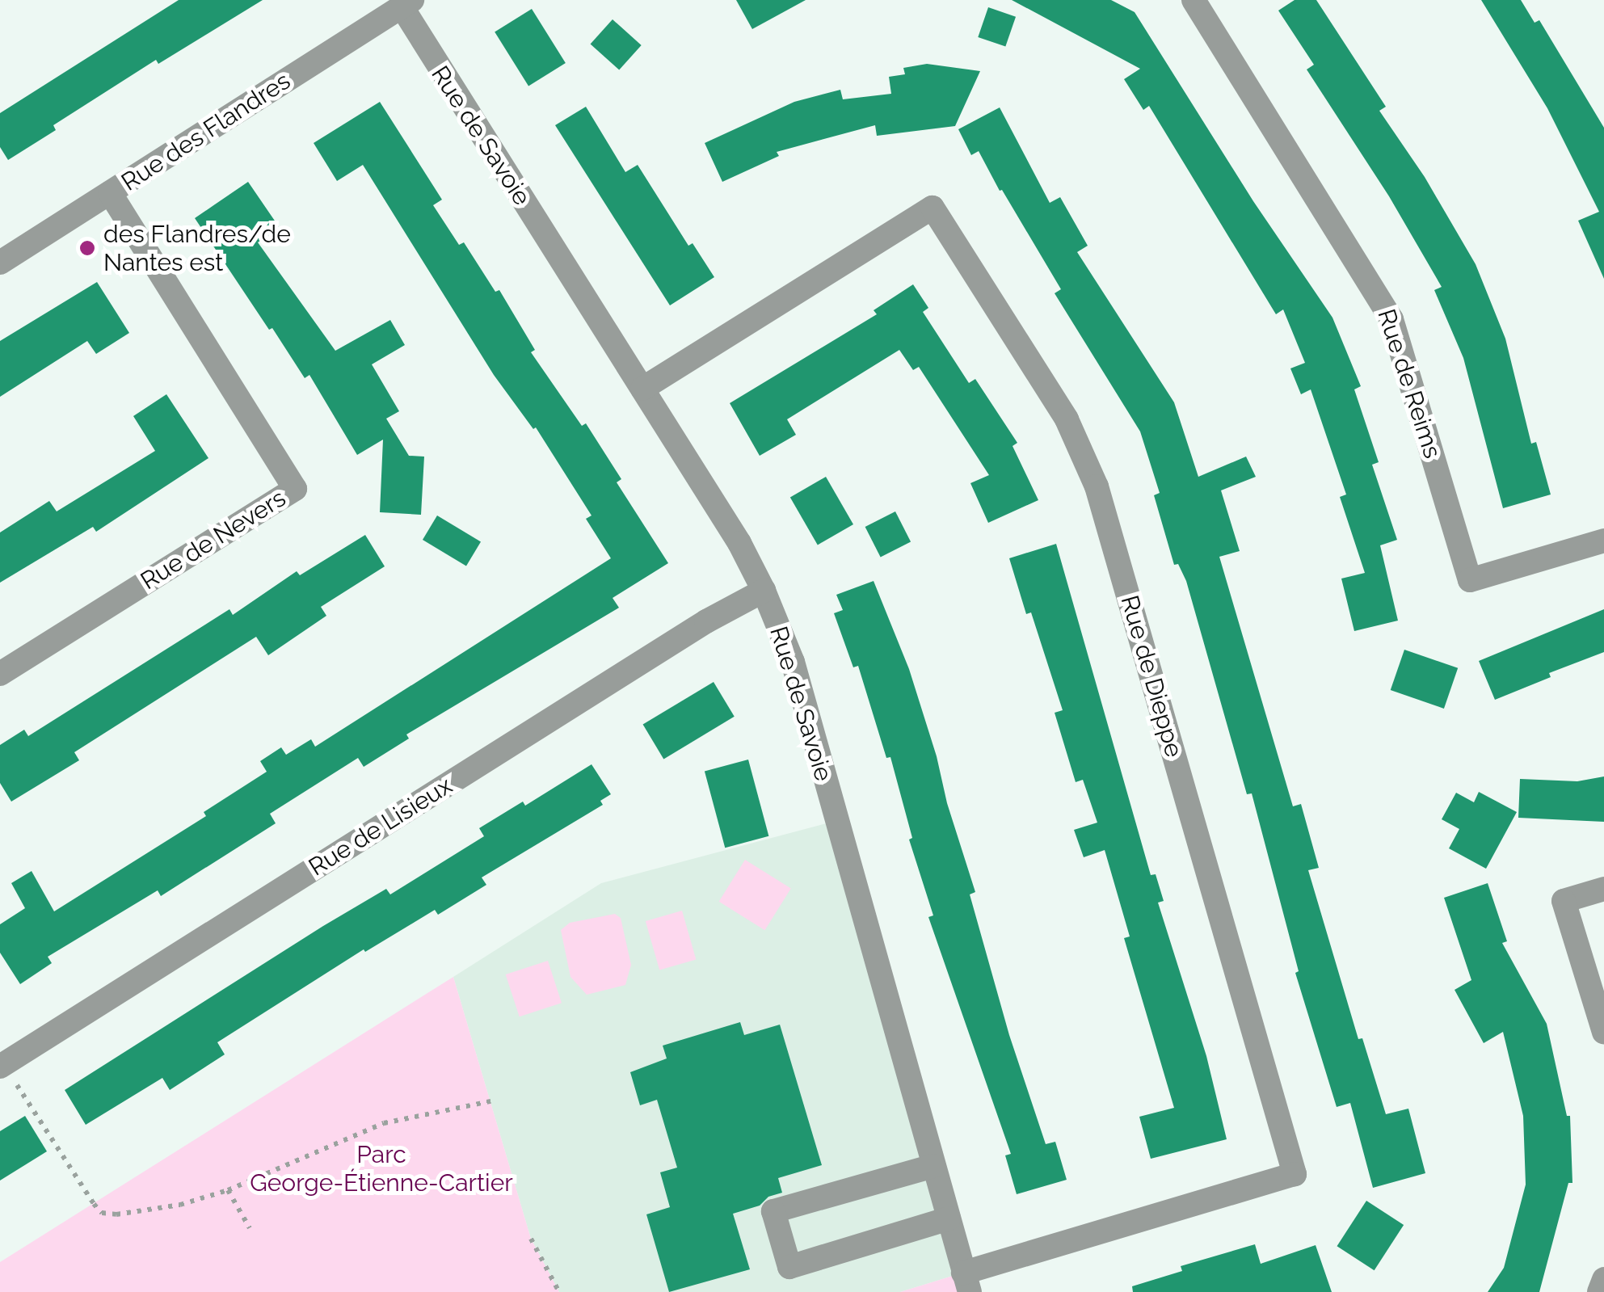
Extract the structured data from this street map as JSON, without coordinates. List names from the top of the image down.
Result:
{
  "streets": {
    "street": [
      "Rue des Flandres",
      "Rue de Savoie",
      "Rue de Reims",
      "Rue de Nevers",
      "Rue de Dieppe",
      "Rue de Lisieux"
    ]
  },
  "crossings": [
    ["Rue des Flandres", "Rue de Savoie"],
    ["Rue des Flandres", "Rue de Nevers"],
    ["Rue de Savoie", "Rue de Dieppe"],
    ["Rue de Savoie", "Rue de Lisieux"]
  ],
  "parks": ["Parc George-Étienne-Cartier"],
  "places": ["des Flandres/de Nantes est"]
}
